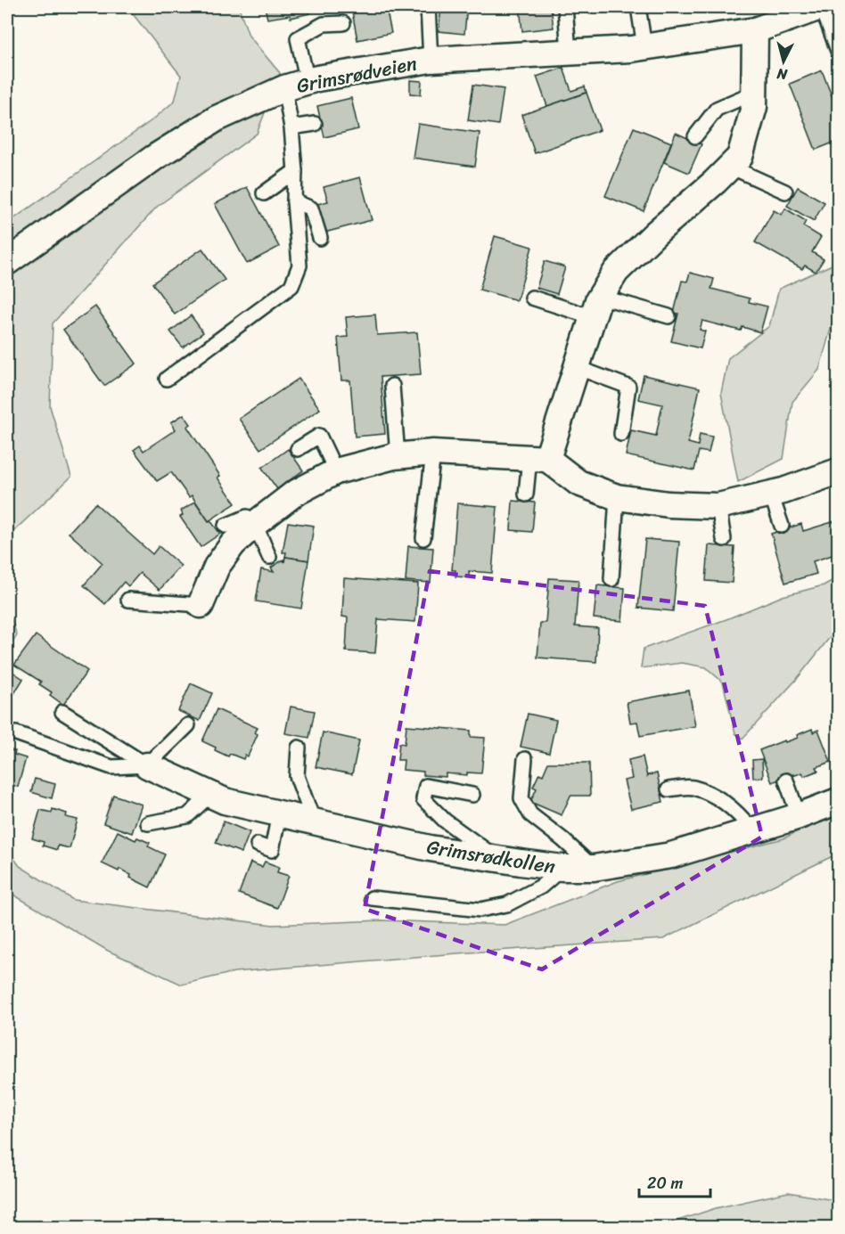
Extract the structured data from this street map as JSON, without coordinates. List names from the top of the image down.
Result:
{
  "streets": {
    "street": ["Grimsrødveien", "Grimsrødkollen"]
  },
  "scale_bar": "20 m",
  "north": "bottom"
}
